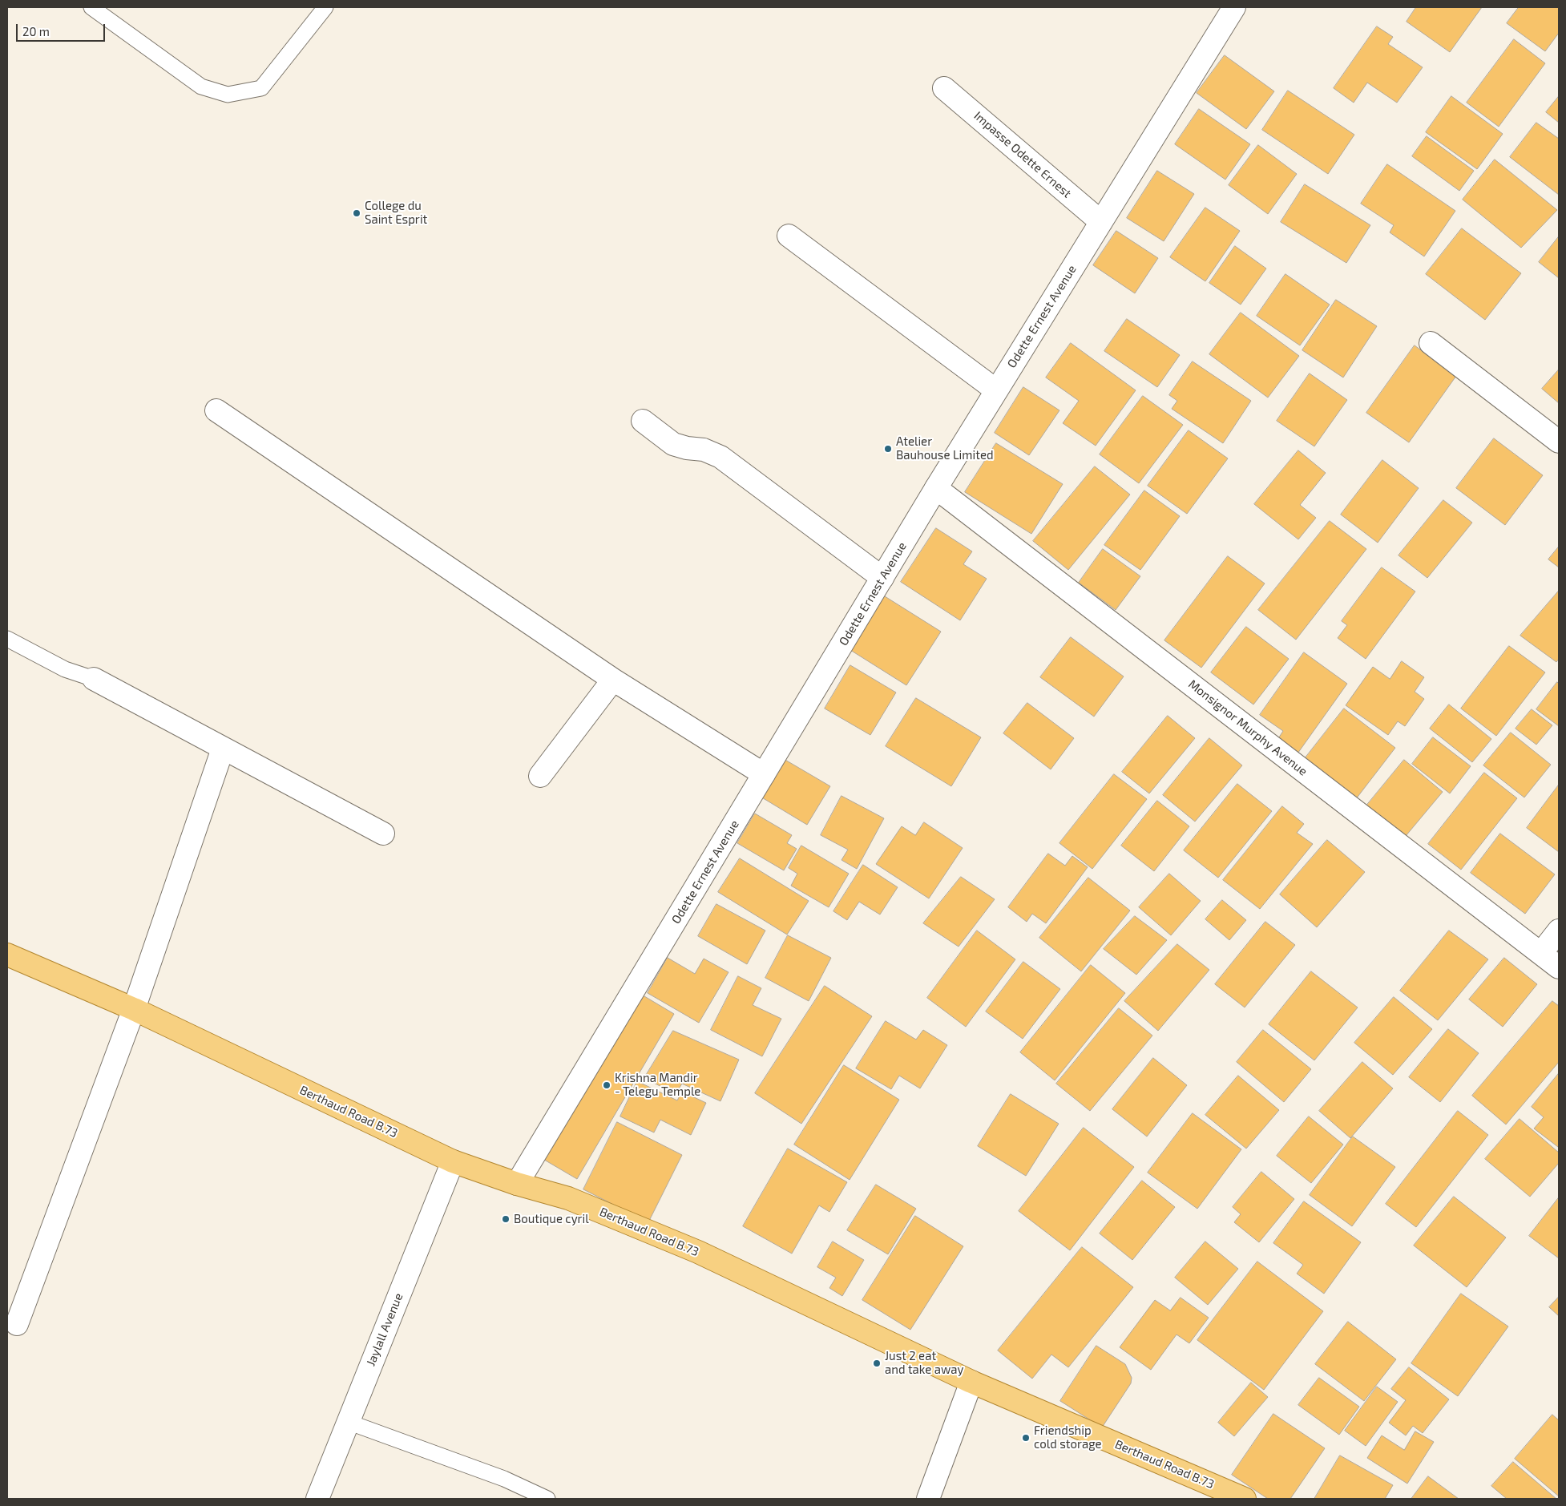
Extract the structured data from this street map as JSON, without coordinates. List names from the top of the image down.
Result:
{
  "streets": {
    "main road": ["Berthaud Road B.73"],
    "street": [
      "Impasse Odette Ernest",
      "Odette Ernest Avenue",
      "Monsignor Murphy Avenue",
      "Jaylall Avenue"
    ]
  },
  "crossings": [
    ["Impasse Odette Ernest", "Odette Ernest Avenue"],
    ["Odette Ernest Avenue", "Monsignor Murphy Avenue"],
    ["Odette Ernest Avenue", "Berthaud Road B.73"],
    ["Berthaud Road B.73", "Jaylall Avenue"]
  ],
  "places": [
    "College du Saint Esprit",
    "Atelier Bauhouse Limited",
    "Krishna Mandir - Telegu Temple",
    "Boutique cyril",
    "Just 2 eat and take away",
    "Friendship cold storage"
  ],
  "scale_bar": "20 m"
}
